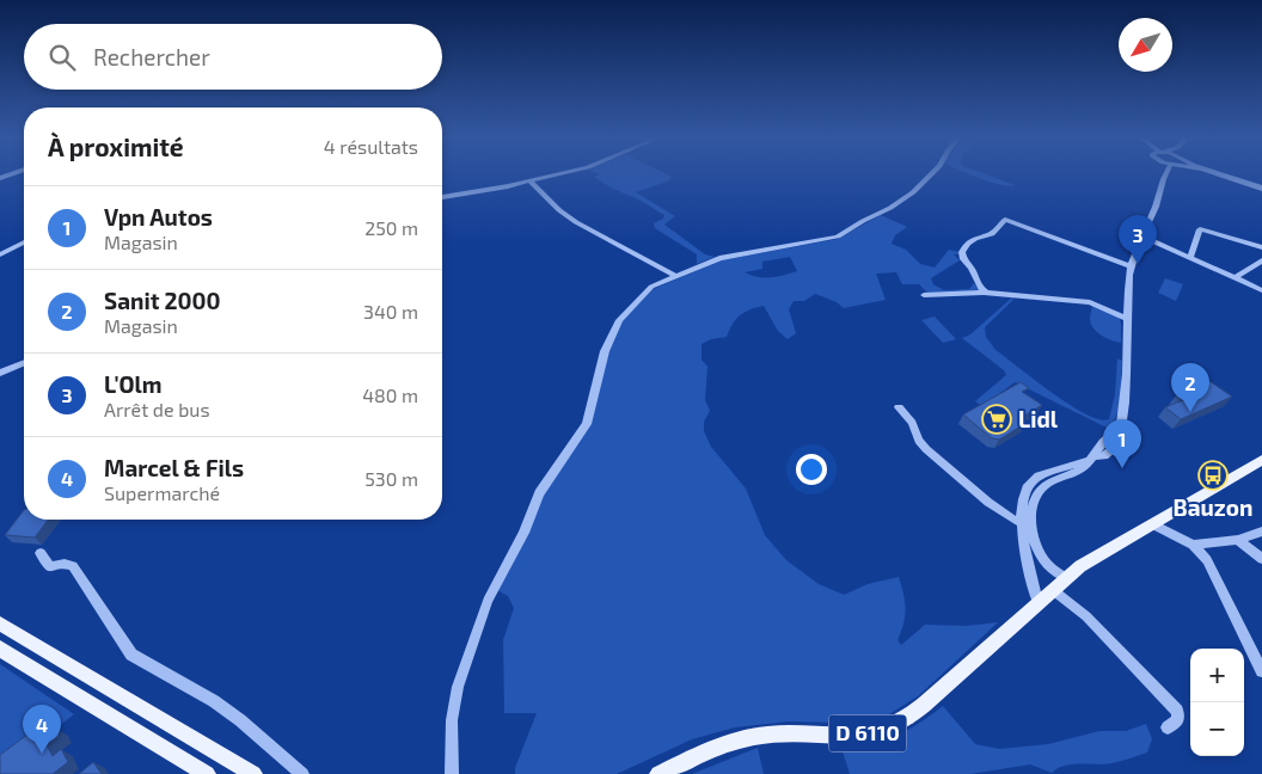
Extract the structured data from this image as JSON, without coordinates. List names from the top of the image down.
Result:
{
  "streets": {
    "main road": ["D 6110"]
  },
  "places": {
    "supermarket": ["Lidl"],
    "bus stop": ["Bauzon"]
  },
  "north": "bottom left",
  "page": {
    "search": "Rechercher",
    "heading": ["À proximité", "4 résultats"],
    "list": [
      {
        "mark": "1",
        "name": "Vpn Autos",
        "note": "Magasin",
        "value": "250 m"
      },
      {
        "mark": "2",
        "name": "Sanit 2000",
        "note": "Magasin",
        "value": "340 m"
      },
      {
        "mark": "3",
        "name": "L'Olm",
        "note": "Arrêt de bus",
        "value": "480 m"
      },
      {
        "mark": "4",
        "name": "Marcel & Fils",
        "note": "Supermarché",
        "value": "530 m"
      }
    ],
    "pins": [
      "3",
      "2",
      "1",
      "4"
    ],
    "map_buttons": ["+", "−"]
  }
}
